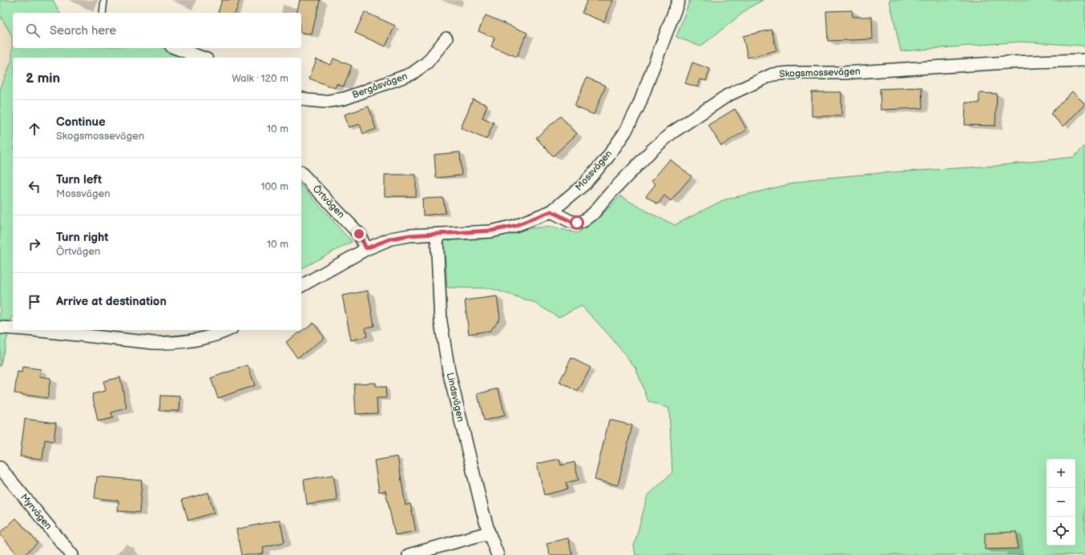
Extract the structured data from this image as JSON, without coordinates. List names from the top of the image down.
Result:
{
  "streets": {
    "street": [
      "Skogsmossevägen",
      "Bergåsvägen",
      "Mossvägen",
      "Örtvägen",
      "Lindsvägen",
      "Myrvägen"
    ]
  },
  "crossings": [
    ["Skogsmossevägen", "Mossvägen"],
    ["Mossvägen", "Örtvägen"],
    ["Mossvägen", "Lindsvägen"]
  ],
  "page": {
    "search": "Search here",
    "heading": ["2 min", "Walk · 120 m"],
    "list": [
      ["Continue", "Skogsmossevägen", "10 m"],
      ["Turn left", "Mossvägen", "100 m"],
      ["Turn right", "Örtvägen", "10 m"],
      "Arrive at destination"
    ],
    "map_buttons": ["+", "−"]
  }
}
